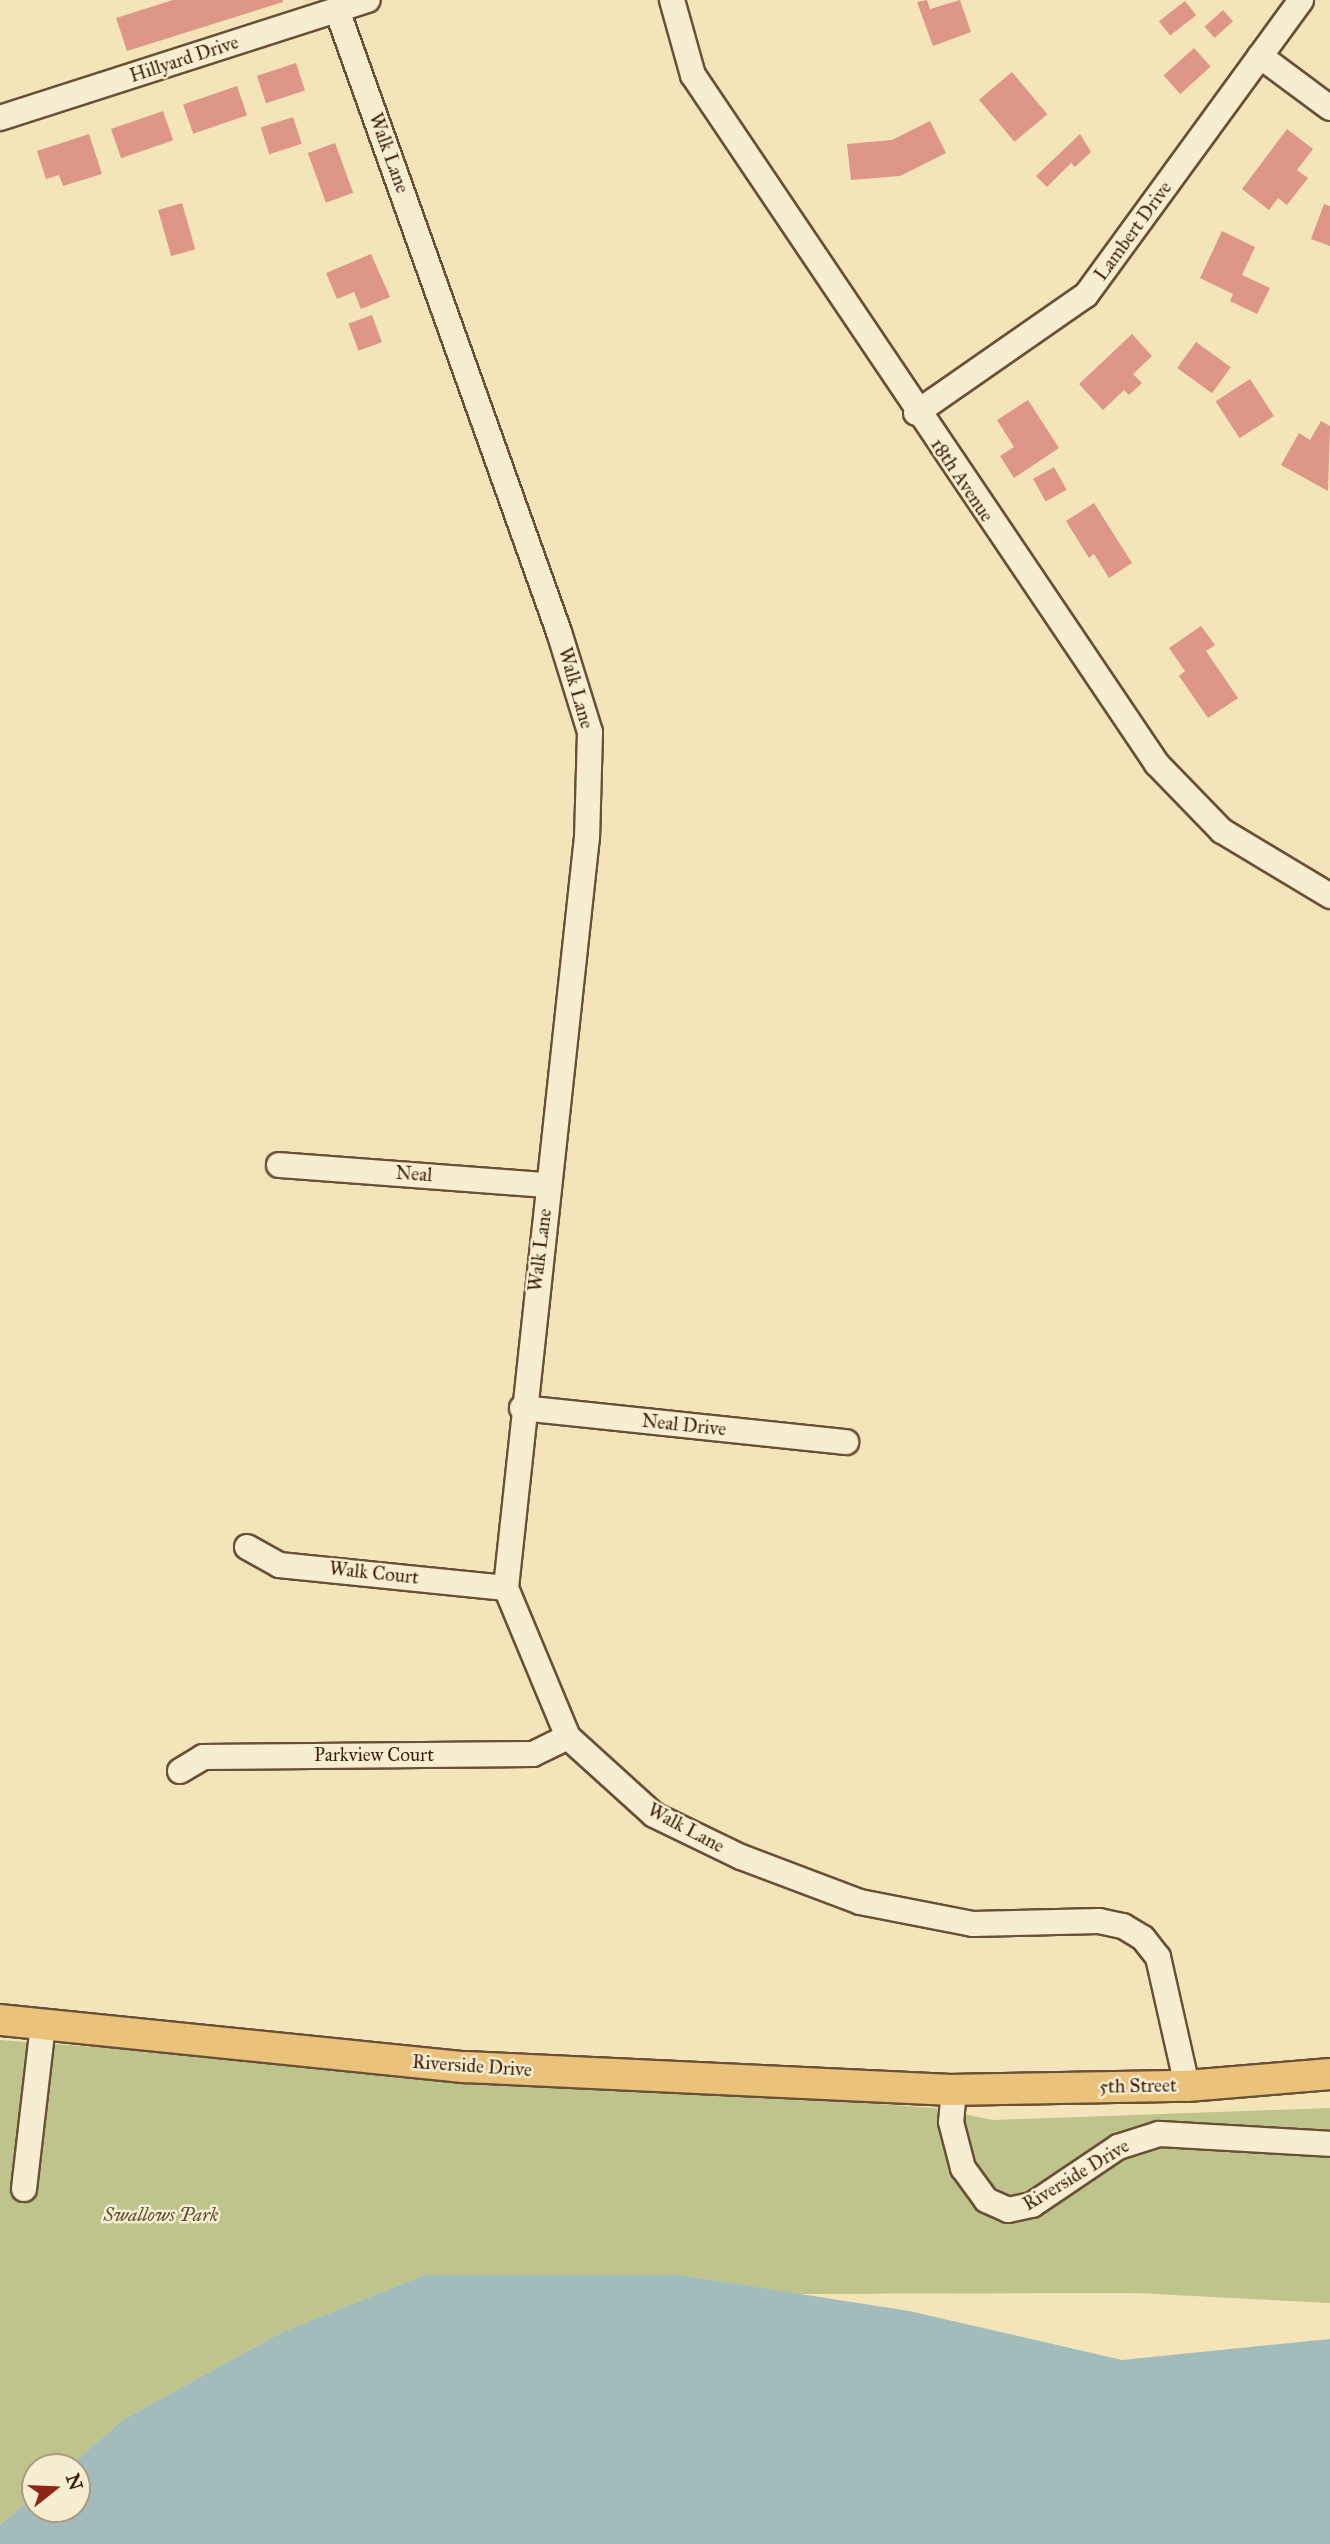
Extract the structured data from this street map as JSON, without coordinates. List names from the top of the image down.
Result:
{
  "streets": {
    "main road": ["Riverside Drive", "5th Street"],
    "street": [
      "Hillyard Drive",
      "Walk Lane",
      "Lambert Drive",
      "18th Avenue",
      "Neal",
      "Neal Drive",
      "Walk Court",
      "Parkview Court"
    ]
  },
  "crossings": [
    ["Hillyard Drive", "Walk Lane"],
    ["Walk Lane", "Neal"],
    ["Walk Lane", "Neal Drive"],
    ["Walk Lane", "Walk Court"],
    ["Walk Lane", "Parkview Court"],
    ["Walk Lane", "5th Street"],
    ["Lambert Drive", "18th Avenue"],
    ["Riverside Drive", "5th Street"]
  ],
  "parks": ["Swallows Park"],
  "north": "right"
}
